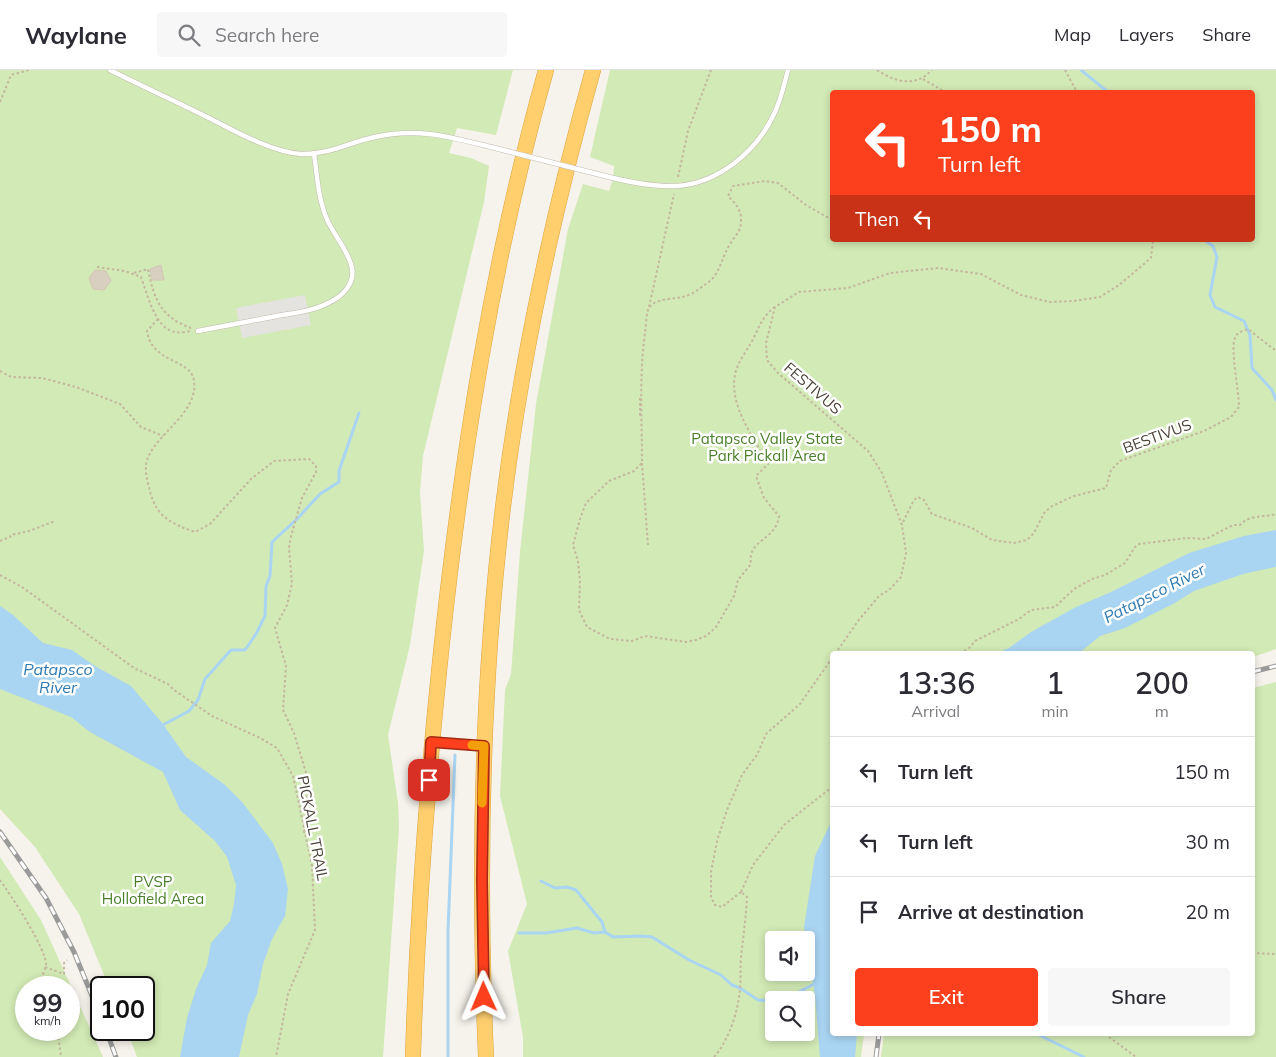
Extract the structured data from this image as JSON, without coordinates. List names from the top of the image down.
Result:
{
  "streets": {
    "path": ["FESTIVUS", "BESTIVUS", "PICKALL TRAIL"]
  },
  "crossings": [
    ["FESTIVUS", "BESTIVUS"]
  ],
  "water": ["Patapsco River"],
  "parks": ["Patapsco Valley State Park Pickall Area", "PVSP Hollofield Area"],
  "page": {
    "header": "Waylane",
    "search": "Search here",
    "nav": ["Map", "Layers", "Share"],
    "turn": ["150 m", "Turn left"],
    "then": "Then",
    "eta": [
      "13:36",
      "Arrival",
      "1",
      "min",
      "200",
      "m"
    ],
    "list": [
      {
        "name": "Turn left",
        "value": "150 m"
      },
      {
        "name": "Turn left",
        "value": "30 m"
      },
      {
        "name": "Arrive at destination",
        "value": "20 m"
      }
    ],
    "buttons": ["Exit", "Share"],
    "speed": "99 km/h",
    "limit": "100"
  }
}
